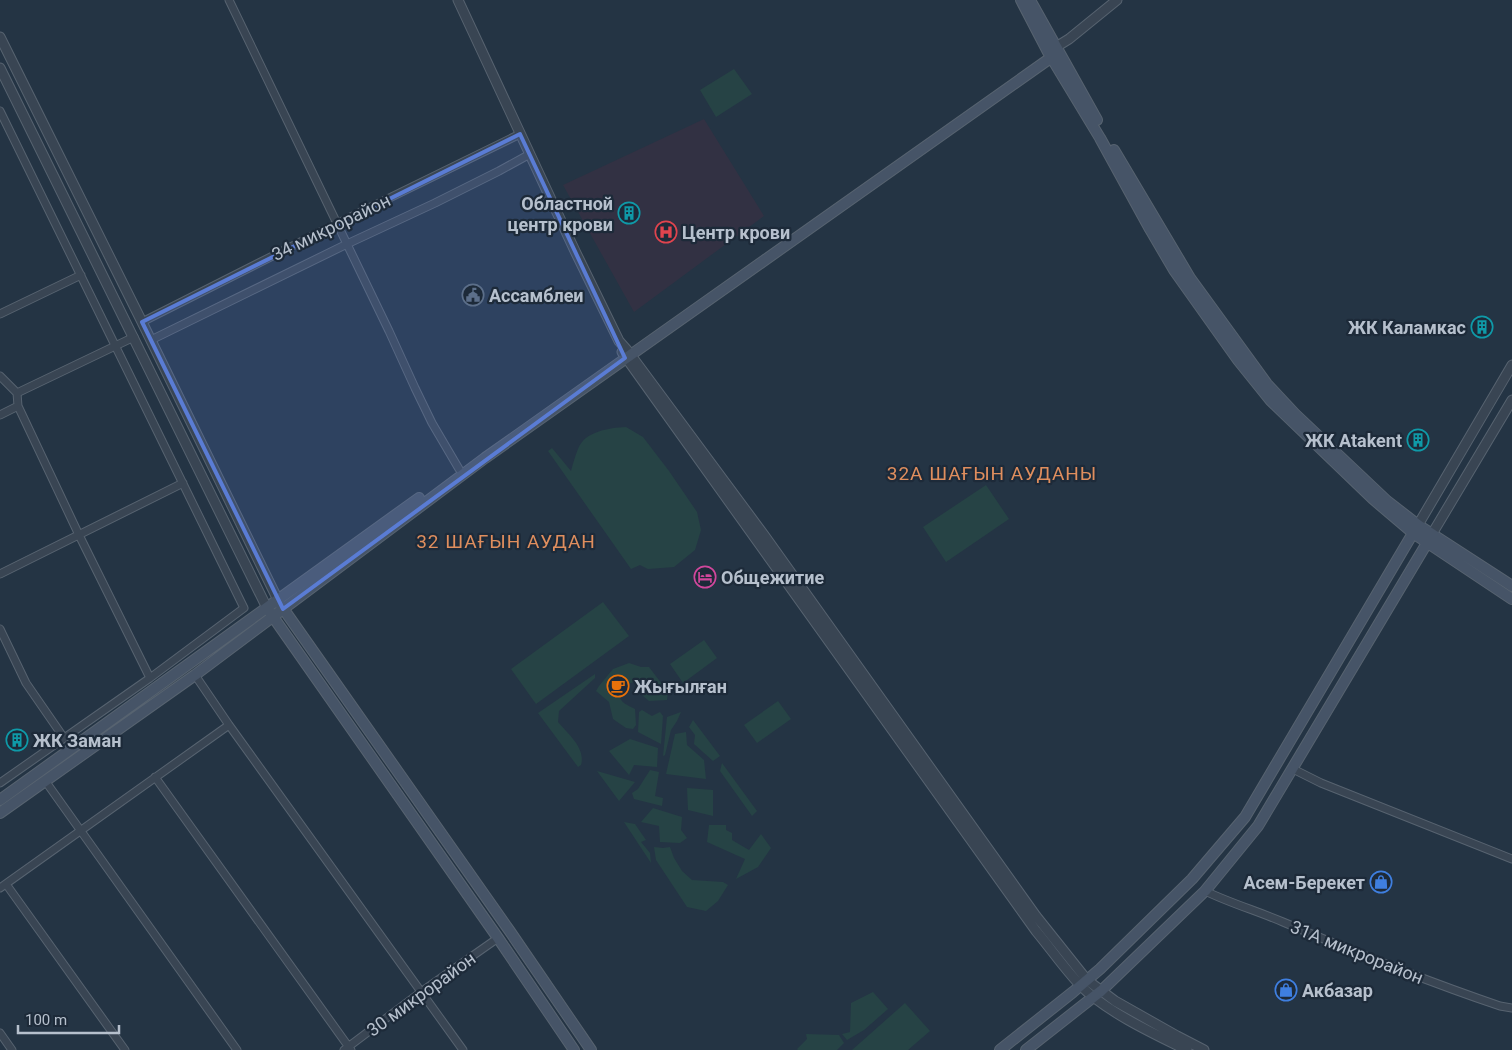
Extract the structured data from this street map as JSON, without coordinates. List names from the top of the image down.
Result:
{
  "streets": {
    "street": ["34 микрорайон", "31А микрорайон", "30 микрорайон"]
  },
  "districts": ["32А ШАҒЫН АУДАНЫ", "32 ШАҒЫН АУДАН"],
  "places": {
    "building": [
      "Областной центр крови",
      "ЖК Каламкас",
      "ЖК Atakent",
      "ЖК Заман"
    ],
    "hospital": ["Центр крови"],
    "public building": ["Ассамблеи"],
    "hotel": ["Общежитие"],
    "cafe": ["Жығылған"],
    "shop": ["Асем-Берекет", "Акбазар"]
  },
  "scale_bar": "100 m"
}
